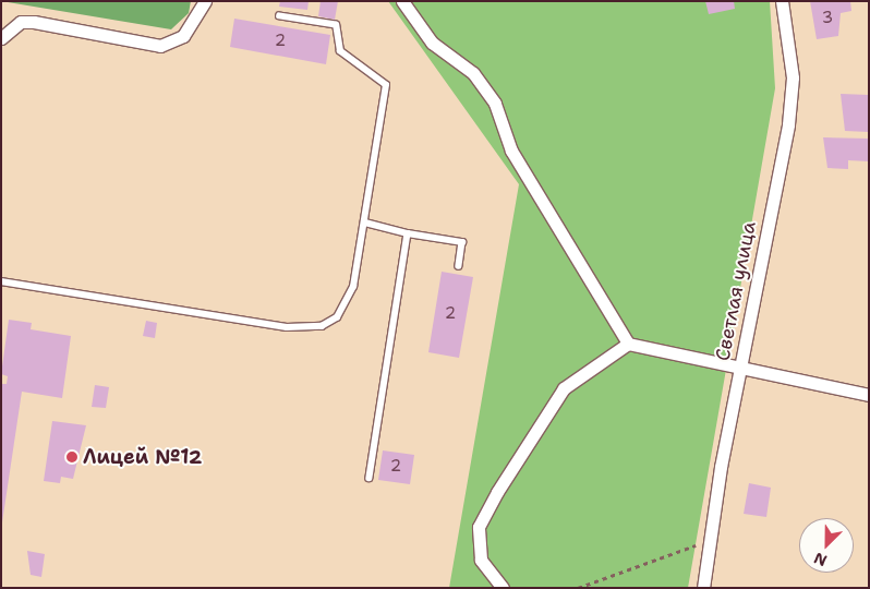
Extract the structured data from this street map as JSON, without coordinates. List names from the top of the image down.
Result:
{
  "streets": {
    "street": ["Светлая улица"]
  },
  "places": ["Лицей №12"],
  "house_numbers": [
    "3",
    "2",
    "2",
    "2"
  ],
  "north": "bottom left"
}
